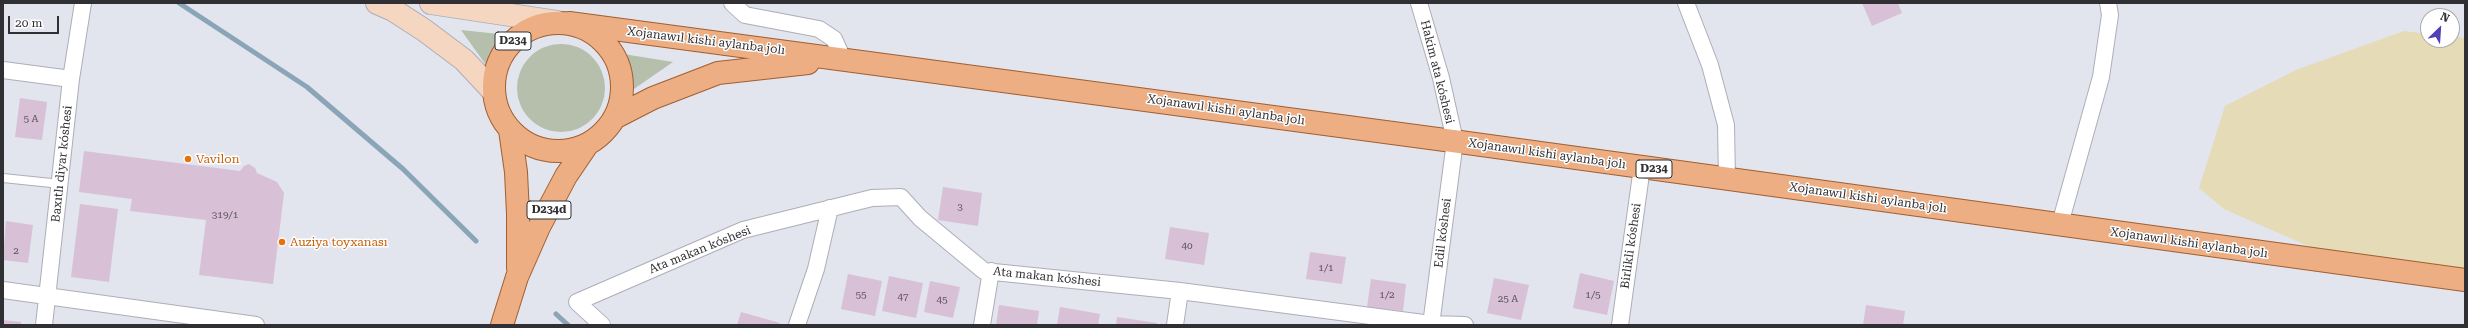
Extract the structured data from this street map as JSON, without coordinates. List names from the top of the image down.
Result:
{
  "streets": {
    "main road": ["D234", "Xojanawıl kishi aylanba jolı", "D234d"],
    "street": [
      "Hakim ata kóshesi",
      "Baxıtlı diyar kóshesi",
      "Edil kóshesi",
      "Birlikli kóshesi",
      "Ata makan kóshesi"
    ]
  },
  "crossings": [
    ["D234", "Xojanawıl kishi aylanba jolı"],
    ["D234", "D234d"],
    ["Xojanawıl kishi aylanba jolı", "Hakim ata kóshesi"],
    ["Xojanawıl kishi aylanba jolı", "D234d"],
    ["Xojanawıl kishi aylanba jolı", "Edil kóshesi"],
    ["Xojanawıl kishi aylanba jolı", "Birlikli kóshesi"],
    ["Hakim ata kóshesi", "Edil kóshesi"],
    ["Edil kóshesi", "Ata makan kóshesi"]
  ],
  "places": ["Vavilon", "Auziya toyxanası"],
  "house_numbers": [
    "5 А",
    "3",
    "319/1",
    "40",
    "2",
    "1/1",
    "55",
    "1/2",
    "1/5",
    "47",
    "25 А",
    "45"
  ],
  "scale_bar": "20 m",
  "north": "top right"
}
